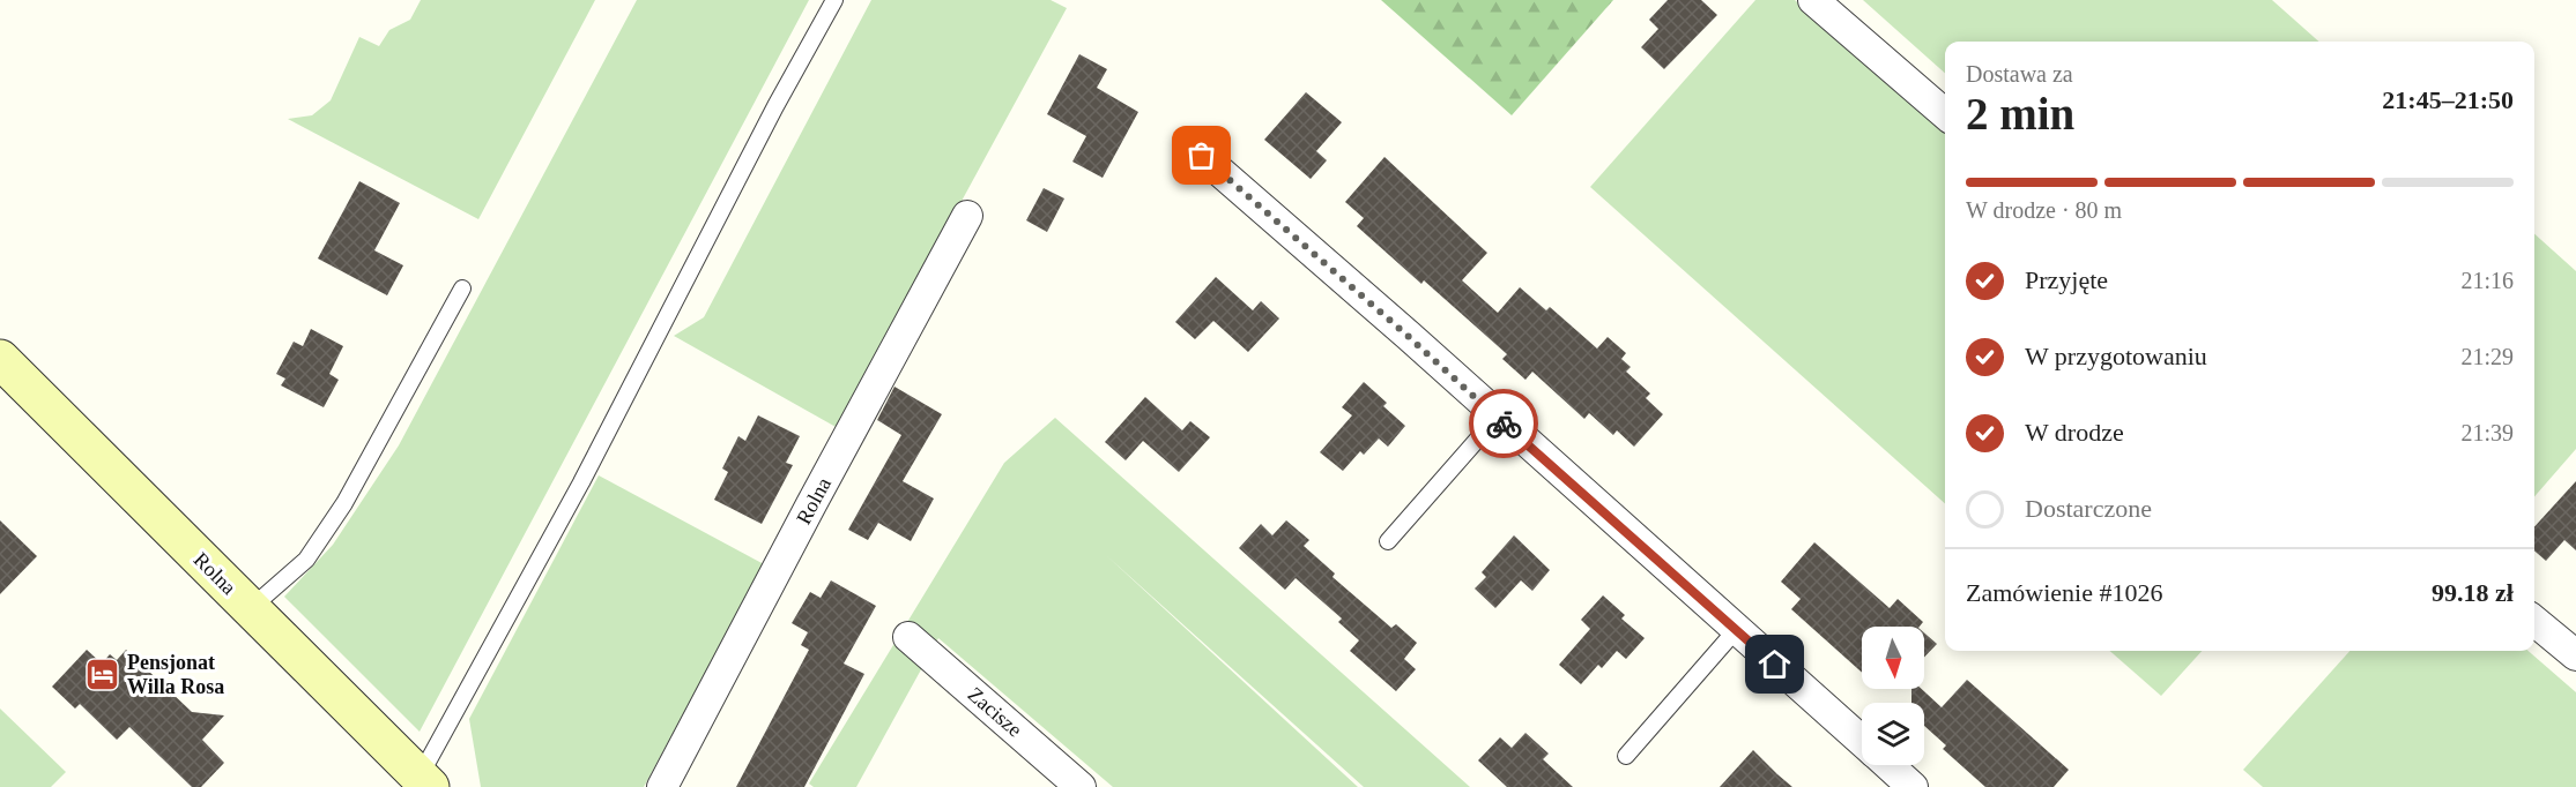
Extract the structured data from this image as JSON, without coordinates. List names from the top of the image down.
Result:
{
  "streets": {
    "street": ["Rolna", "Zacisze"]
  },
  "places": {
    "hotel": ["Pensjonat Willa Rosa"]
  },
  "north": "bottom",
  "page": {
    "heading": ["2 min", "Dostawa za", "21:45–21:50"],
    "panel": ["Zamówienie #1026", "99.18 zł"],
    "bar": "W drodze · 80 m",
    "list": [
      ["Przyjęte", "21:16"],
      ["W przygotowaniu", "21:29"],
      ["W drodze", "21:39"],
      "Dostarczone"
    ]
  }
}
